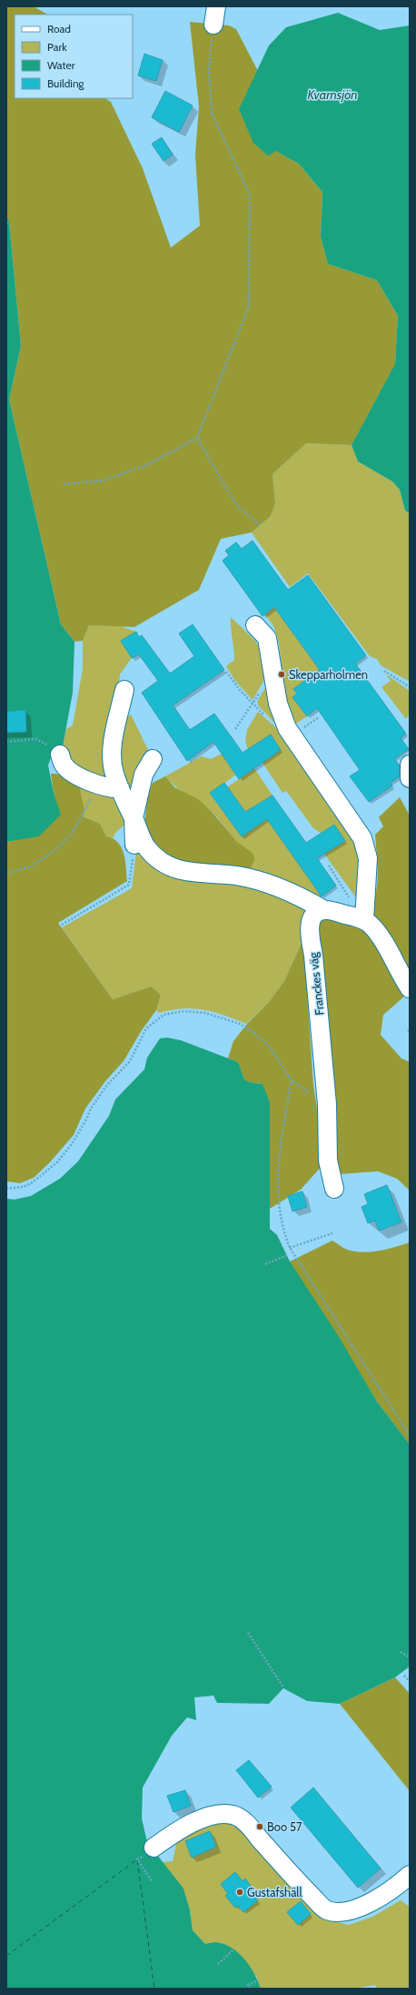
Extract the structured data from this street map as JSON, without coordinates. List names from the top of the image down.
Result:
{
  "streets": {
    "street": ["Franckes väg"]
  },
  "water": ["Kvarnsjön"],
  "places": ["Skepparholmen", "Boo 57", "Gustafshäll"],
  "legend": [
    "Road",
    "Park",
    "Water",
    "Building"
  ]
}
